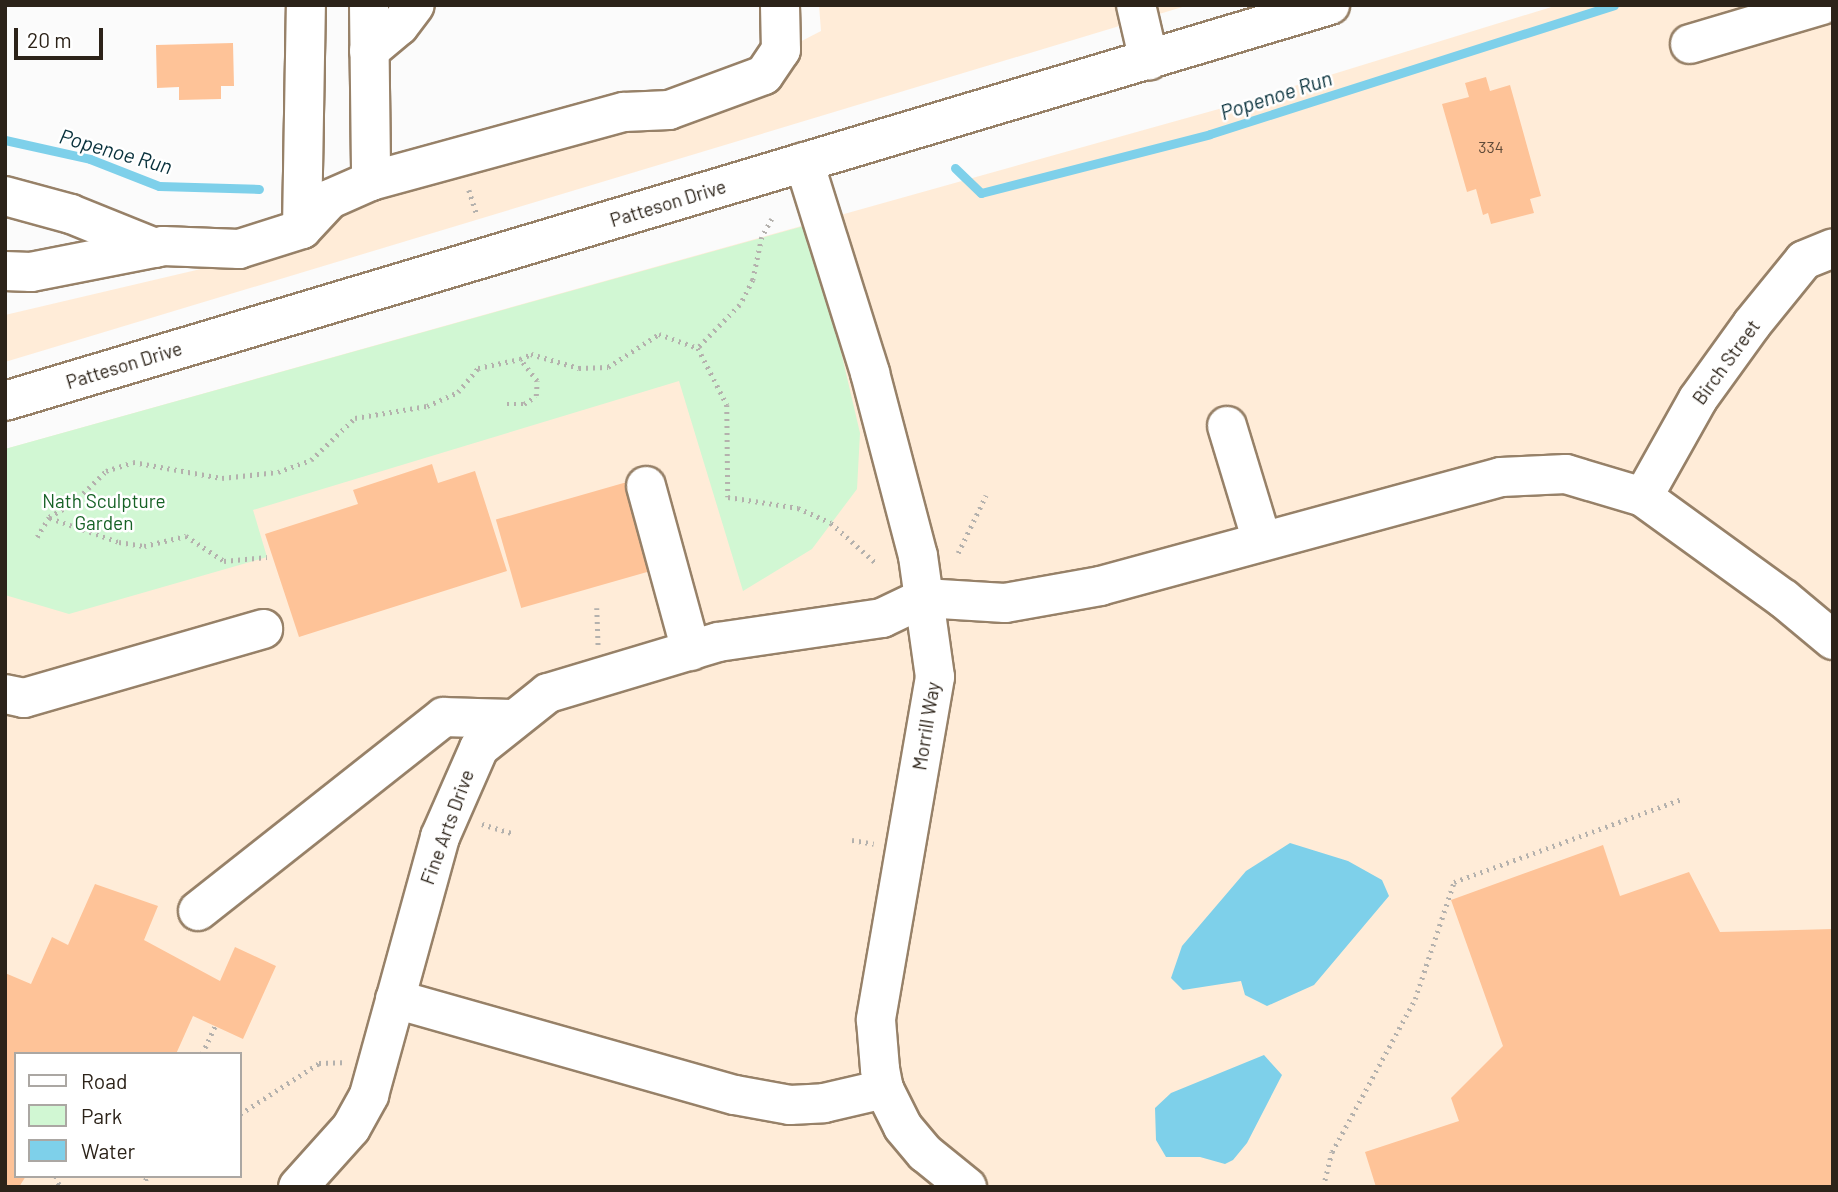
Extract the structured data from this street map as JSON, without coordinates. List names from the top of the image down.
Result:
{
  "streets": {
    "street": [
      "Patteson Drive",
      "Birch Street",
      "Morrill Way",
      "Fine Arts Drive"
    ]
  },
  "crossings": [
    ["Patteson Drive", "Morrill Way"],
    ["Morrill Way", "Fine Arts Drive"]
  ],
  "water": ["Popenoe Run"],
  "parks": ["Nath Sculpture Garden"],
  "house_numbers": ["334"],
  "legend": ["Road", "Park", "Water"],
  "scale_bar": "20 m"
}
